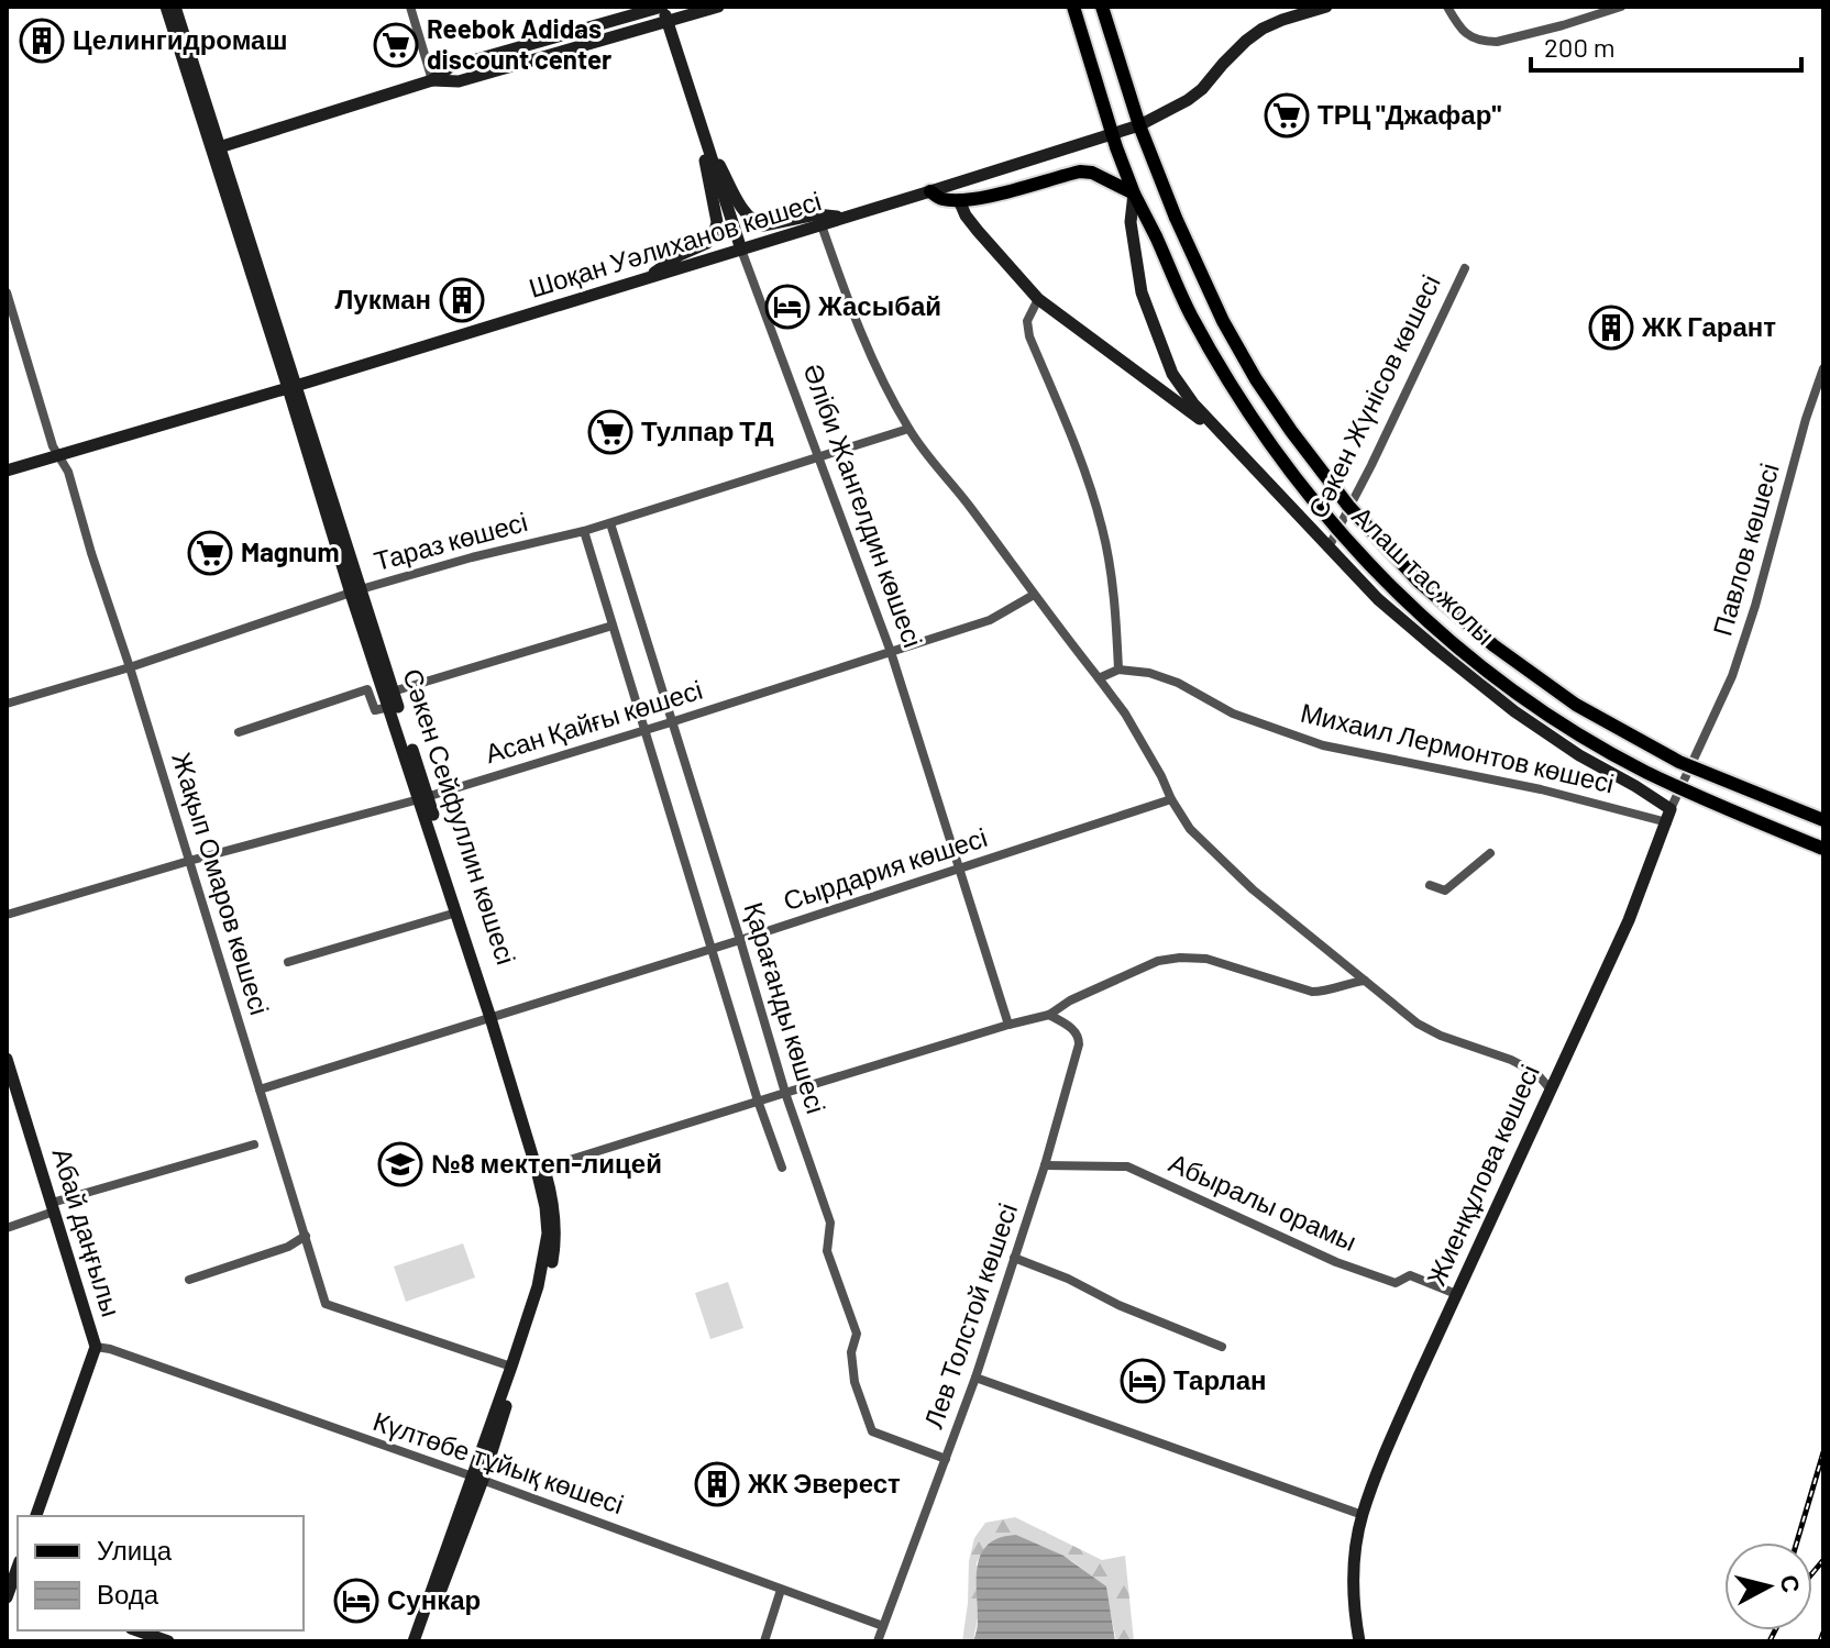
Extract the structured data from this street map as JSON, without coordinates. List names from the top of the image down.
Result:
{
  "streets": {
    "main road": ["Алаш тас жолы"],
    "street": [
      "Шоқан Уәлиханов көшесі",
      "Сәкен Жүнісов көшесі",
      "Әліби Жангелдин көшесі",
      "Тараз көшесі",
      "Павлов көшесі",
      "Асан Қайғы көшесі",
      "Михаил Лермонтов көшесі",
      "Сәкен Сейфуллин көшесі",
      "Сырдария көшесі",
      "Жақып Омаров көшесі",
      "Қарағанды көшесі",
      "Жиенқұлова көшесі",
      "Абыралы орамы",
      "Абай даңғылы",
      "Лев Толстой көшесі",
      "Күлтөбе тұйық көшесі"
    ]
  },
  "crossings": [
    ["Шоқан Уәлиханов көшесі", "Әліби Жангелдин көшесі"],
    ["Шоқан Уәлиханов көшесі", "Алаш тас жолы"],
    ["Шоқан Уәлиханов көшесі", "Сәкен Сейфуллин көшесі"],
    ["Шоқан Уәлиханов көшесі", "Жақып Омаров көшесі"],
    ["Әліби Жангелдин көшесі", "Тараз көшесі"],
    ["Әліби Жангелдин көшесі", "Асан Қайғы көшесі"],
    ["Әліби Жангелдин көшесі", "Сырдария көшесі"],
    ["Тараз көшесі", "Сәкен Сейфуллин көшесі"],
    ["Тараз көшесі", "Жақып Омаров көшесі"],
    ["Тараз көшесі", "Қарағанды көшесі"],
    ["Павлов көшесі", "Жиенқұлова көшесі"],
    ["Асан Қайғы көшесі", "Сәкен Сейфуллин көшесі"],
    ["Асан Қайғы көшесі", "Жақып Омаров көшесі"],
    ["Асан Қайғы көшесі", "Қарағанды көшесі"],
    ["Михаил Лермонтов көшесі", "Жиенқұлова көшесі"],
    ["Сәкен Сейфуллин көшесі", "Сырдария көшесі"],
    ["Сәкен Сейфуллин көшесі", "Жақып Омаров көшесі"],
    ["Сәкен Сейфуллин көшесі", "Күлтөбе тұйық көшесі"],
    ["Сырдария көшесі", "Жақып Омаров көшесі"],
    ["Сырдария көшесі", "Қарағанды көшесі"],
    ["Қарағанды көшесі", "Лев Толстой көшесі"],
    ["Жиенқұлова көшесі", "Абыралы орамы"],
    ["Абыралы орамы", "Лев Толстой көшесі"],
    ["Абай даңғылы", "Күлтөбе тұйық көшесі"],
    ["Лев Толстой көшесі", "Күлтөбе тұйық көшесі"]
  ],
  "places": {
    "building": [
      "Целингидромаш",
      "Лукман",
      "ЖК Гарант",
      "ЖК Эверест"
    ],
    "supermarket": [
      "Reebok Adidas discount center",
      "ТРЦ \"Джафар\"",
      "Тулпар ТД",
      "Magnum"
    ],
    "hotel": ["Жасыбай", "Тарлан", "Сункар"],
    "school or university": ["№8 мектеп-лицей"]
  },
  "legend": ["Улица", "Вода"],
  "scale_bar": "200 m",
  "north": "right"
}
